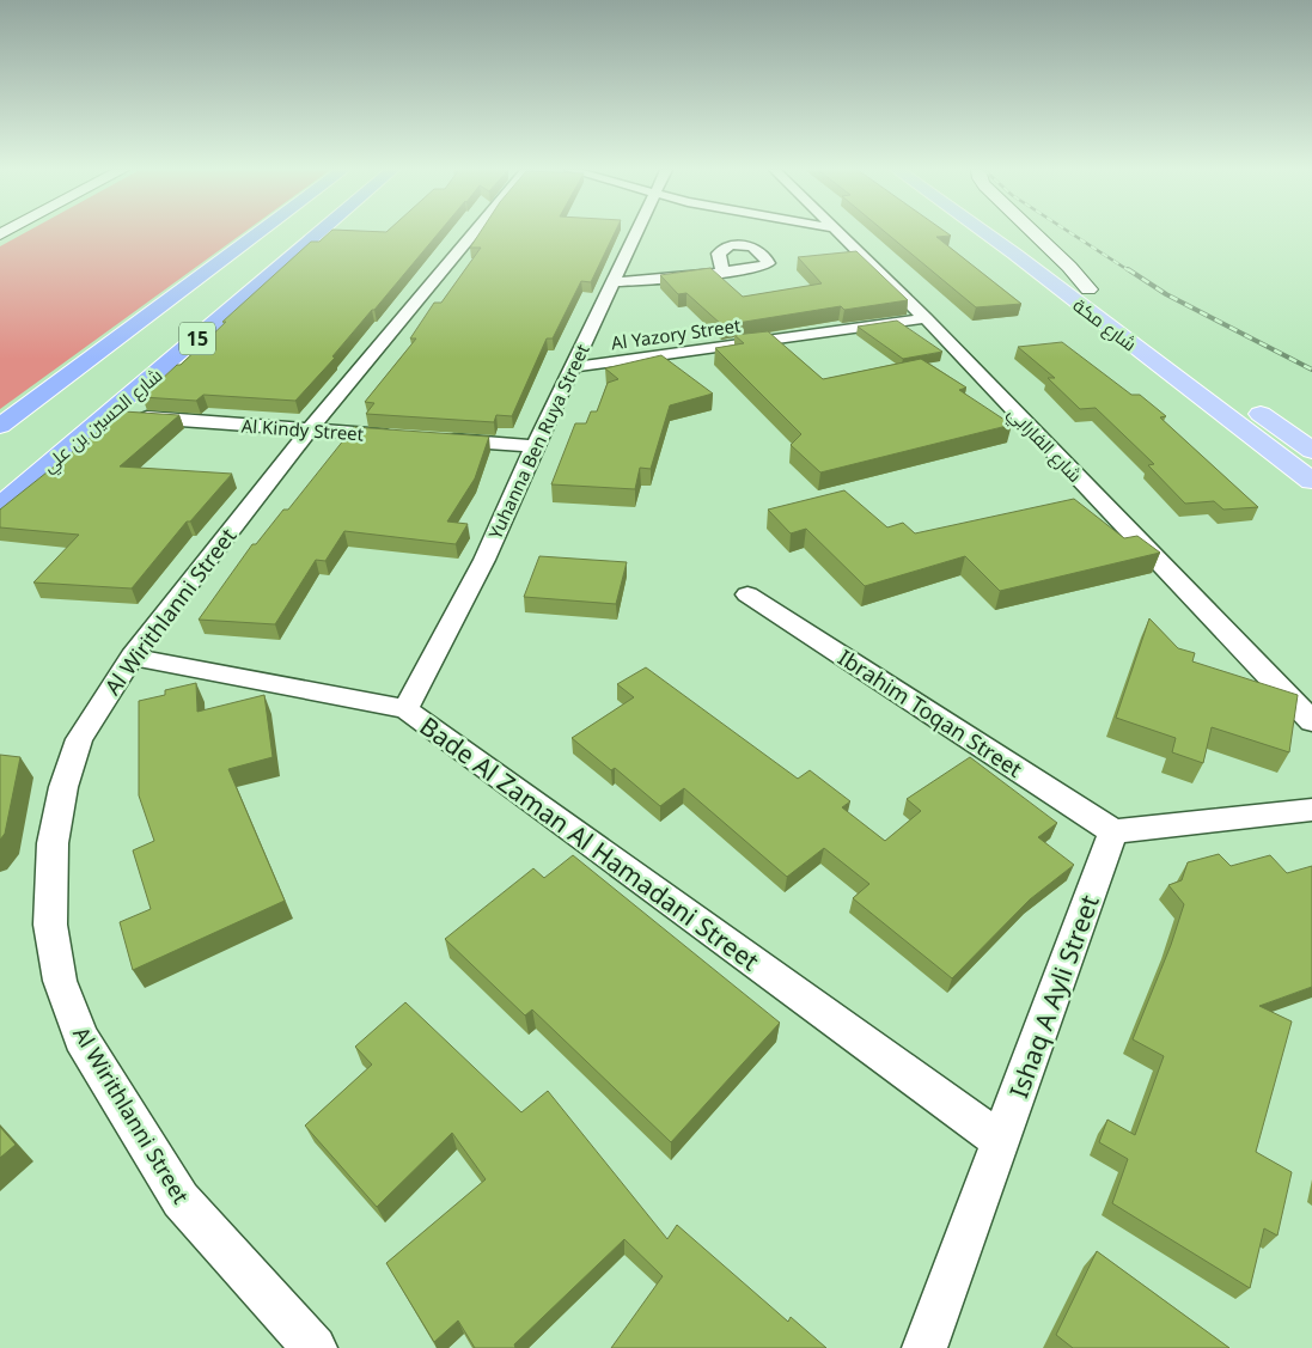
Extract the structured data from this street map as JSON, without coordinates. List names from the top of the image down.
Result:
{
  "streets": {
    "highway": ["15", "شارع الحسين بن علي"],
    "main road": ["شارع مكة"],
    "street": [
      "Al Yazory Street",
      "Al Kindy Street",
      "Yuhanna Ben Ruya Street",
      "شارع الفارابي",
      "Al Wirithlanni Street",
      "Ibrahim Toqan Street",
      "Bade Al Zaman Al Hamadani Street",
      "Ishaq A Ayli Street"
    ]
  },
  "crossings": [
    ["Al Yazory Street", "Yuhanna Ben Ruya Street"],
    ["Al Yazory Street", "شارع الفارابي"],
    ["شارع الحسين بن علي", "Al Kindy Street"],
    ["Al Kindy Street", "Al Wirithlanni Street"],
    ["Yuhanna Ben Ruya Street", "Bade Al Zaman Al Hamadani Street"],
    ["Al Wirithlanni Street", "Bade Al Zaman Al Hamadani Street"],
    ["Ibrahim Toqan Street", "Ishaq A Ayli Street"],
    ["Bade Al Zaman Al Hamadani Street", "Ishaq A Ayli Street"]
  ]
}
